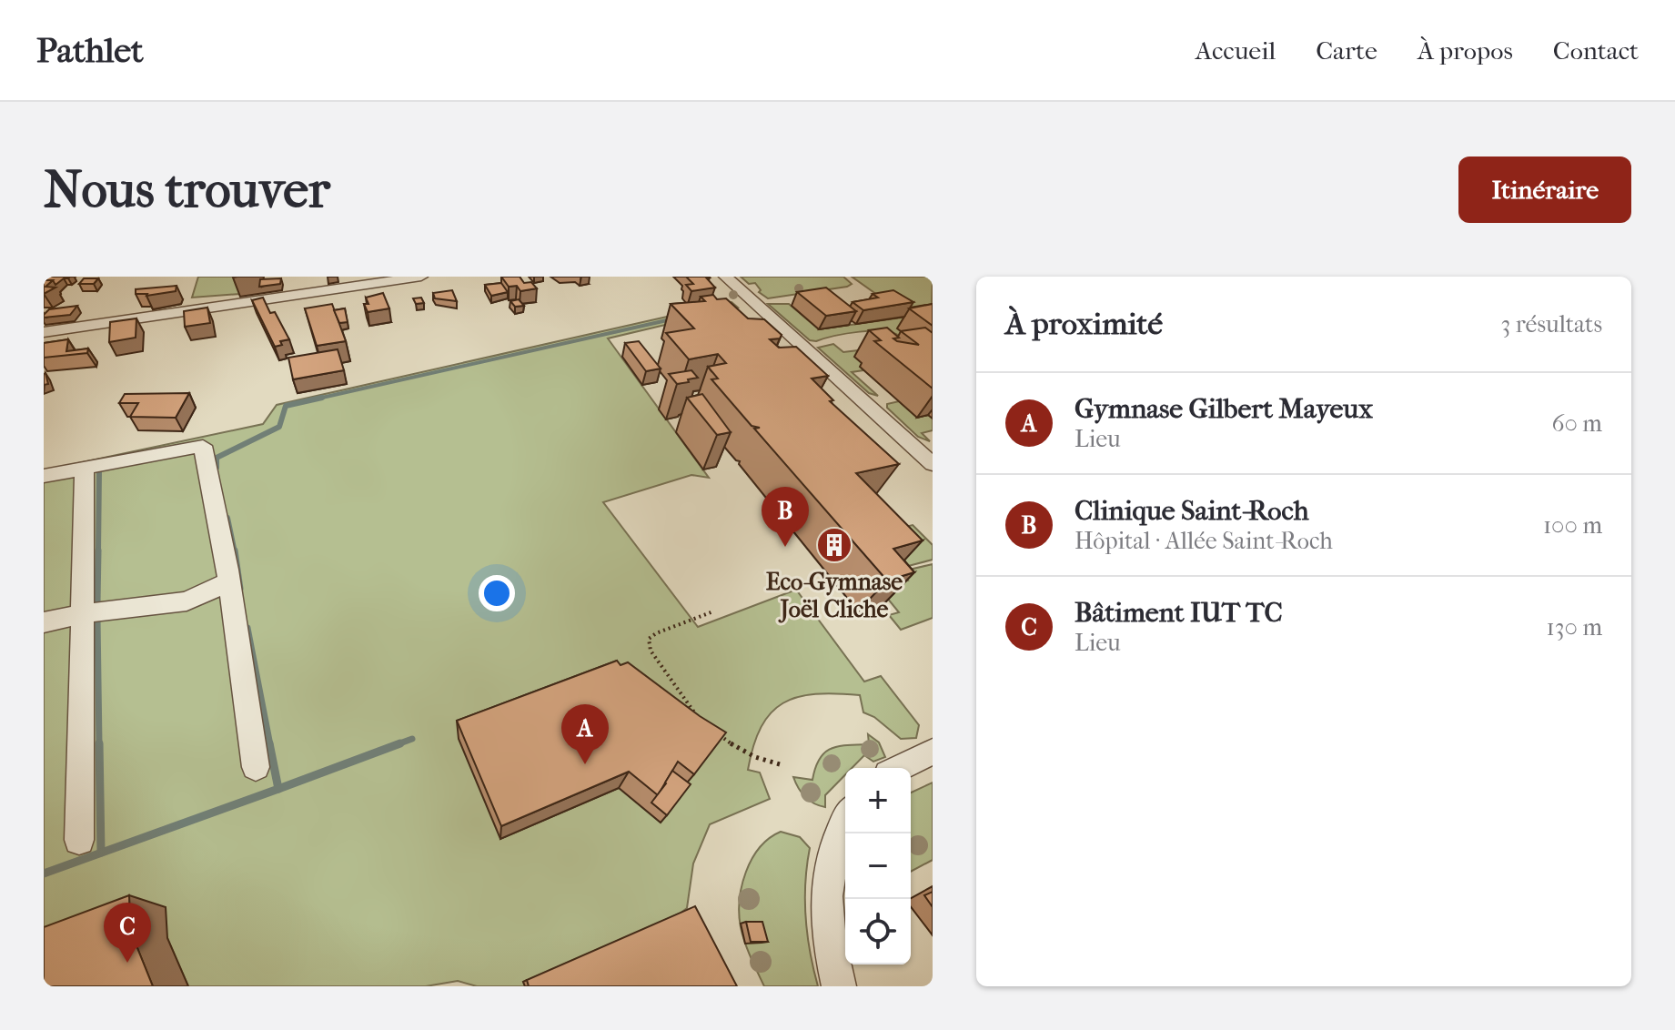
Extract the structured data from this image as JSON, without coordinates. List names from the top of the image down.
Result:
{
  "places": {
    "building": ["Eco-Gymnase Joël Cliche"]
  },
  "page": {
    "header": "Pathlet",
    "nav": [
      "Accueil",
      "Carte",
      "À propos",
      "Contact"
    ],
    "buttons": "Itinéraire",
    "title": "Nous trouver",
    "heading": ["À proximité", "3 résultats"],
    "list": [
      {
        "mark": "A",
        "name": "Gymnase Gilbert Mayeux",
        "note": "Lieu",
        "value": "60 m"
      },
      {
        "mark": "B",
        "name": "Clinique Saint-Roch",
        "note": "Hôpital · Allée Saint-Roch",
        "value": "100 m"
      },
      {
        "mark": "C",
        "name": "Bâtiment IUT TC",
        "note": "Lieu",
        "value": "130 m"
      }
    ],
    "pins": ["B", "A", "C"],
    "map_buttons": ["+", "−"]
  }
}
